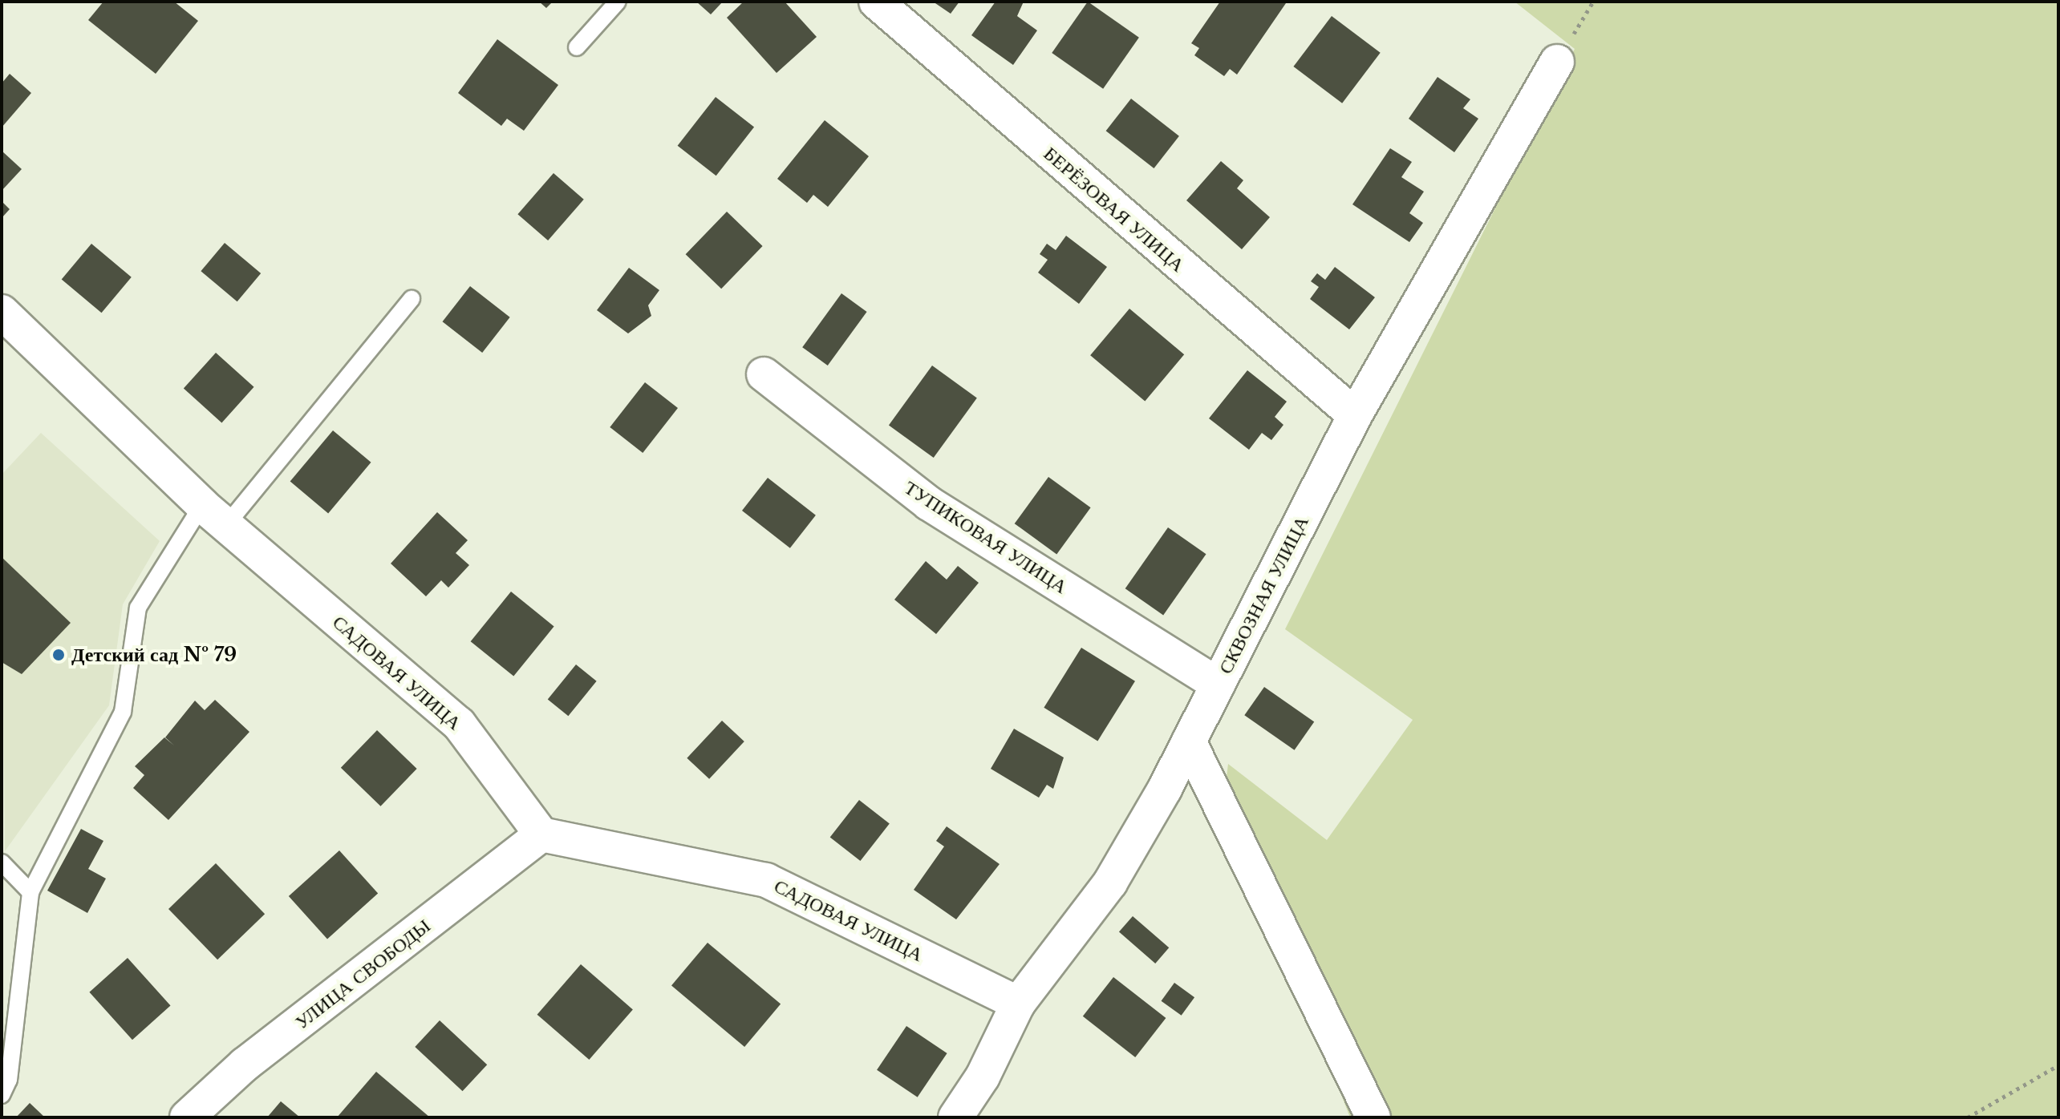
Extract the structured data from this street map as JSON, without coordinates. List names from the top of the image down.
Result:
{
  "streets": {
    "street": [
      "БЕРЁЗОВАЯ УЛИЦА",
      "ТУПИКОВАЯ УЛИЦА",
      "СКВОЗНАЯ УЛИЦА",
      "САДОВАЯ УЛИЦА",
      "УЛИЦА СВОБОДЫ"
    ]
  },
  "crossings": [
    ["БЕРЁЗОВАЯ УЛИЦА", "СКВОЗНАЯ УЛИЦА"],
    ["ТУПИКОВАЯ УЛИЦА", "СКВОЗНАЯ УЛИЦА"],
    ["СКВОЗНАЯ УЛИЦА", "САДОВАЯ УЛИЦА"],
    ["САДОВАЯ УЛИЦА", "УЛИЦА СВОБОДЫ"]
  ],
  "places": ["Детский сад № 79"]
}
